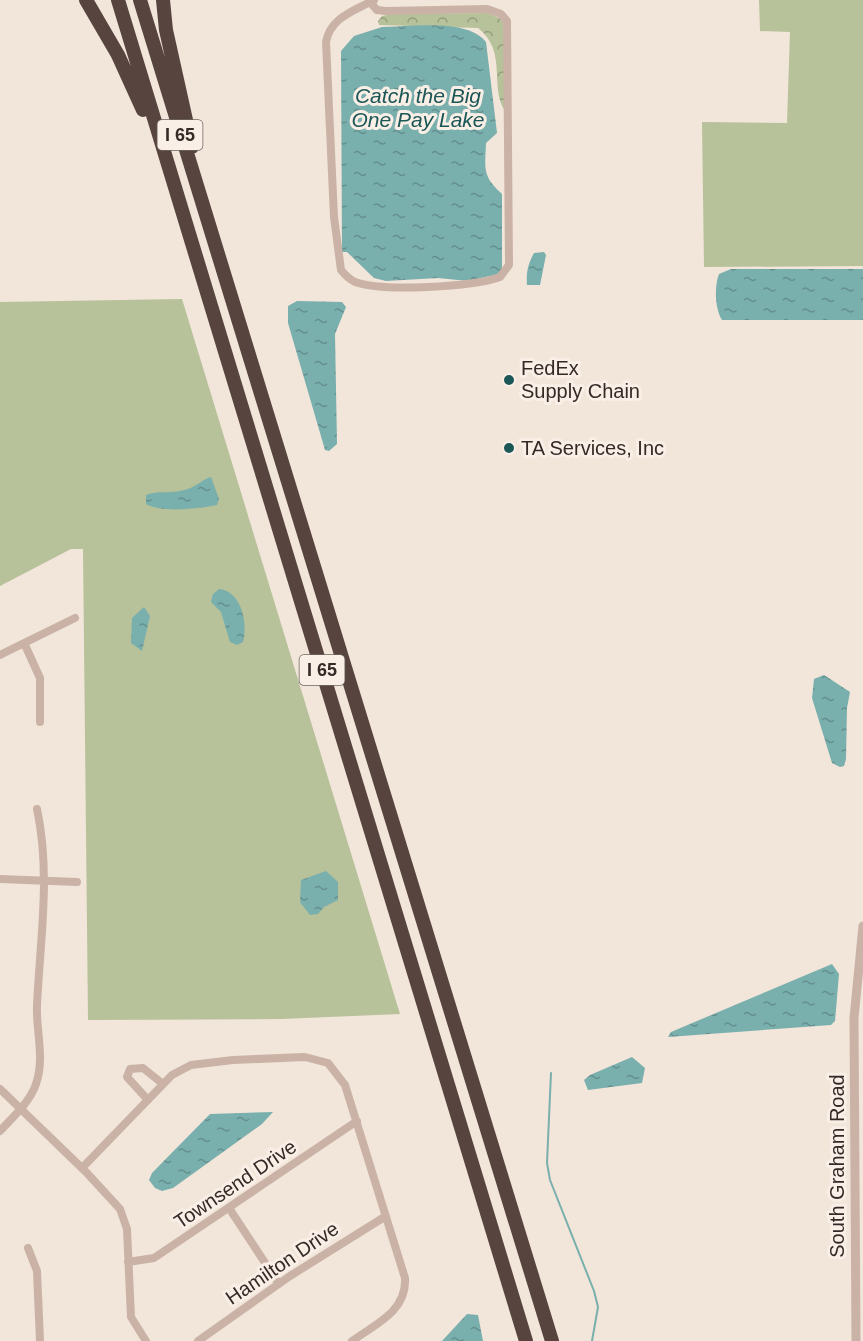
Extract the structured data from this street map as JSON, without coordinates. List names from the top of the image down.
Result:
{
  "streets": {
    "highway": ["I 65"],
    "street": ["South Graham Road", "Townsend Drive", "Hamilton Drive"]
  },
  "water": ["Catch the Big One Pay Lake"],
  "places": ["FedEx Supply Chain", "TA Services, Inc"]
}
